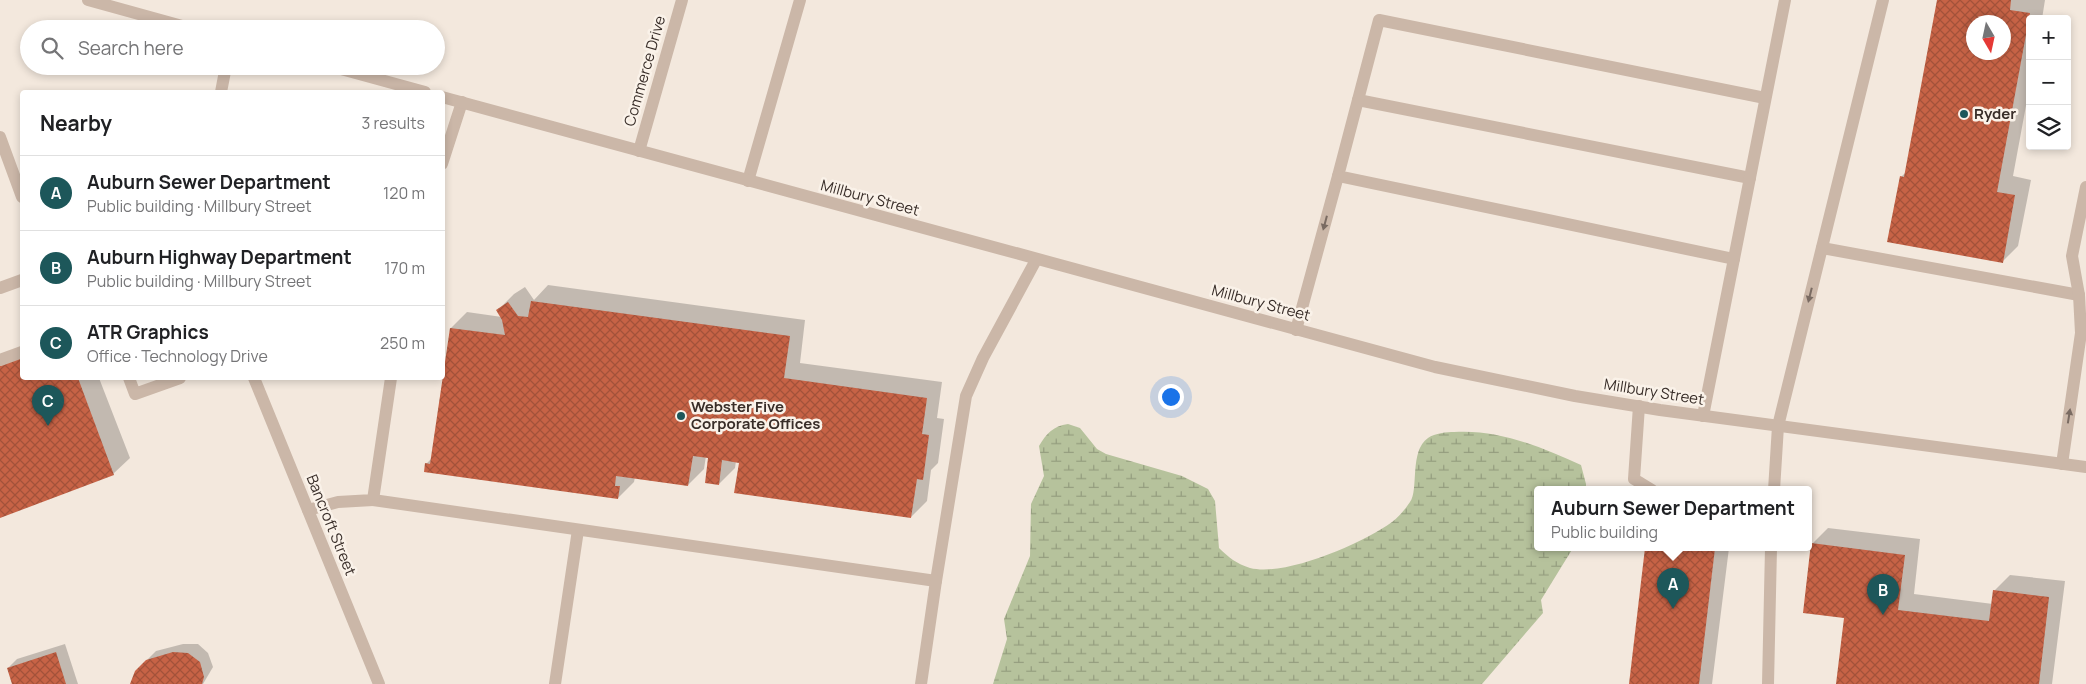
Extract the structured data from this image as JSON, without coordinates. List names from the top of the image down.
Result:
{
  "streets": {
    "street": ["Commerce Drive", "Millbury Street", "Bancroft Street"]
  },
  "crossings": [
    ["Commerce Drive", "Millbury Street"]
  ],
  "places": ["Ryder", "Webster Five Corporate Offices"],
  "north": "bottom",
  "page": {
    "map_buttons": ["+", "−"],
    "search": "Search here",
    "heading": ["Nearby", "3 results"],
    "list": [
      {
        "mark": "A",
        "name": "Auburn Sewer Department",
        "note": "Public building · Millbury Street",
        "value": "120 m"
      },
      {
        "mark": "B",
        "name": "Auburn Highway Department",
        "note": "Public building · Millbury Street",
        "value": "170 m"
      },
      {
        "mark": "C",
        "name": "ATR Graphics",
        "note": "Office · Technology Drive",
        "value": "250 m"
      }
    ],
    "pins": ["C", "A", "B"],
    "popup": ["Auburn Sewer Department", "Public building"]
  }
}
